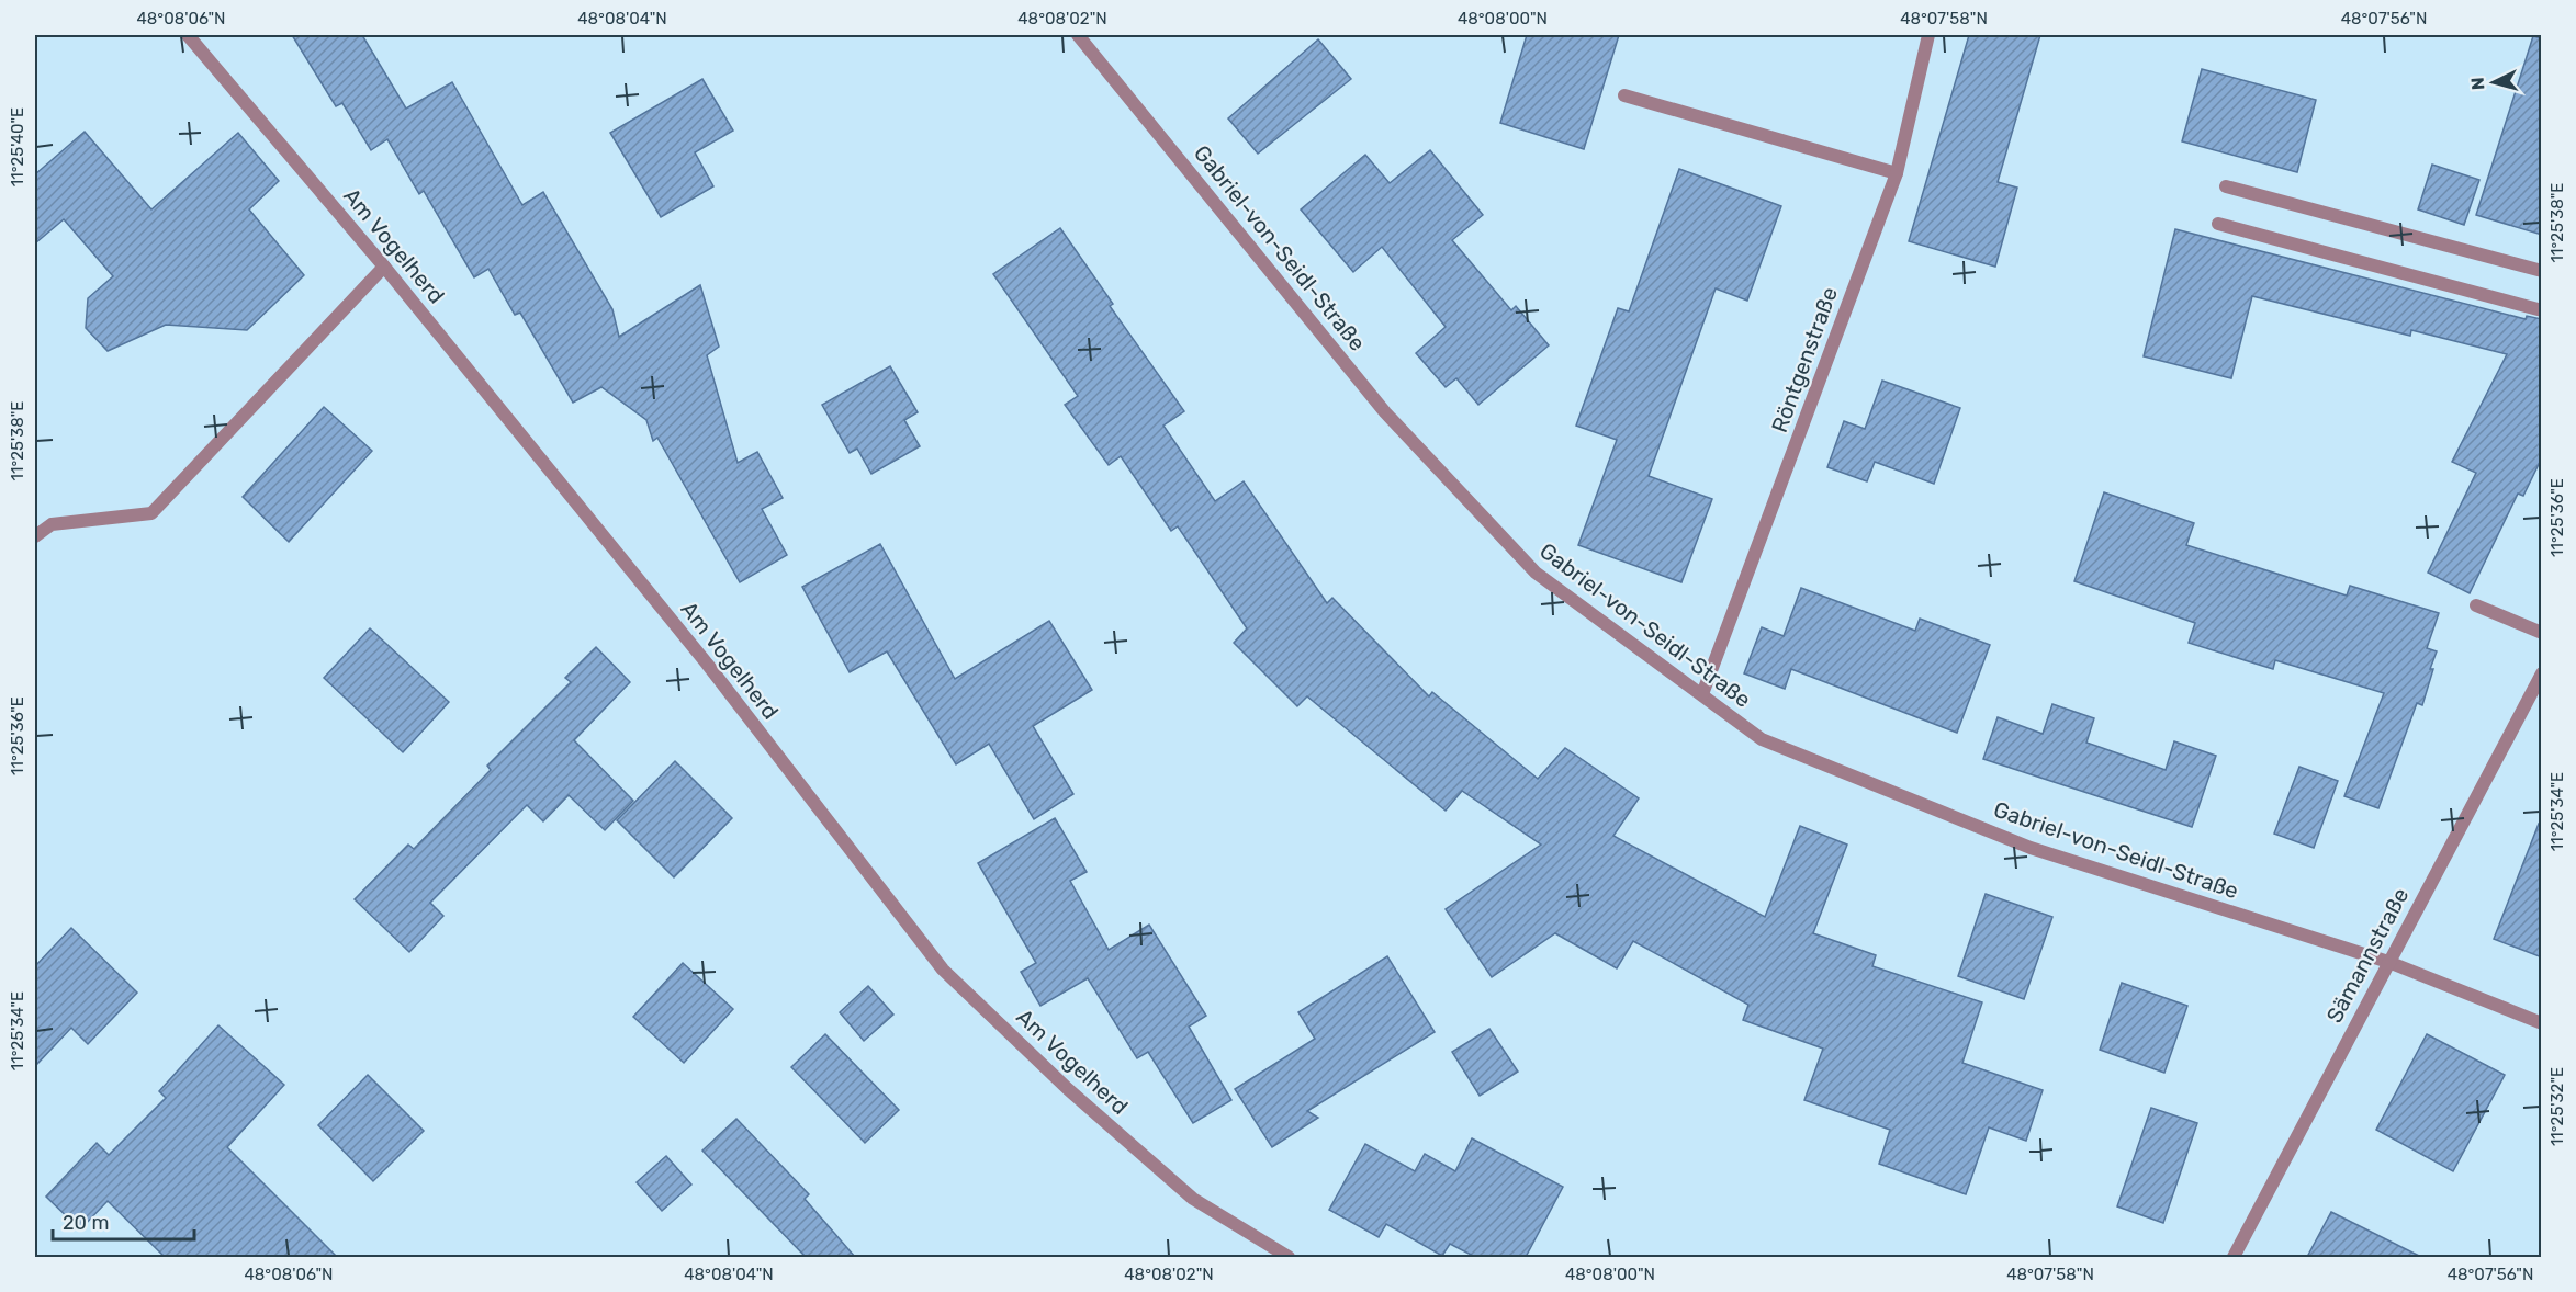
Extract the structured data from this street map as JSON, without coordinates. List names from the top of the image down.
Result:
{
  "streets": {
    "street": [
      "Am Vogelherd",
      "Gabriel-von-Seidl-Straße",
      "Röntgenstraße",
      "Sämannstraße"
    ]
  },
  "crossings": [
    ["Gabriel-von-Seidl-Straße", "Röntgenstraße"],
    ["Gabriel-von-Seidl-Straße", "Sämannstraße"]
  ],
  "scale_bar": "20 m",
  "north": "left",
  "coordinates": [
    "48°08'06\"N",
    "48°08'04\"N",
    "48°08'02\"N",
    "48°08'00\"N",
    "48°07'58\"N",
    "48°07'56\"N",
    "11°25'40\"E",
    "11°25'38\"E",
    "11°25'36\"E",
    "11°25'34\"E",
    "11°25'32\"E"
  ]
}
